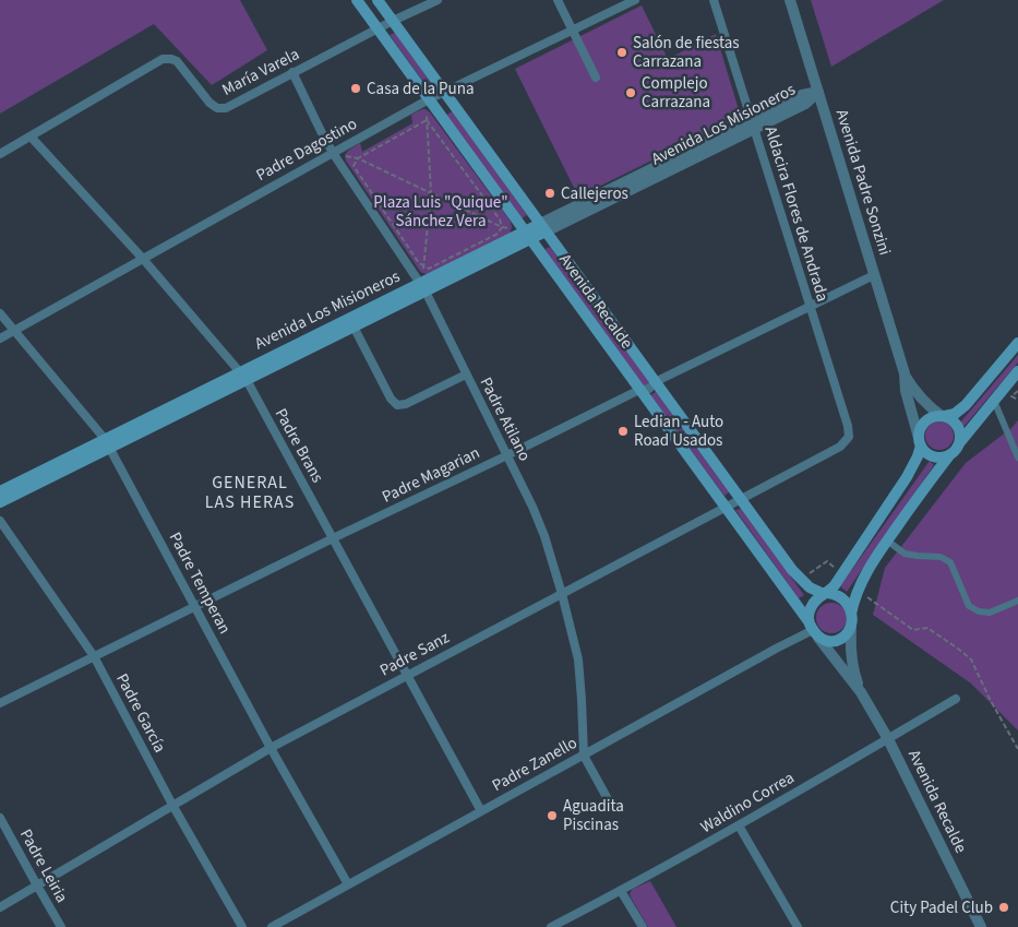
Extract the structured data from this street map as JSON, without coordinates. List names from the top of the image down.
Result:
{
  "streets": {
    "main road": ["Avenida Los Misioneros", "Avenida Recalde"],
    "street": [
      "María Varela",
      "Padre Dagostino",
      "Avenida Padre Sonzini",
      "Aldacira Flores de Andrada",
      "Padre Atilano",
      "Padre Brans",
      "Padre Magarian",
      "Padre Temperan",
      "Padre Sanz",
      "Padre García",
      "Padre Zanello",
      "Waldino Correa",
      "Padre Leiria"
    ]
  },
  "crossings": [
    ["María Varela", "Avenida Recalde"],
    ["María Varela", "Padre Atilano"],
    ["María Varela", "Padre Brans"],
    ["Avenida Los Misioneros", "Avenida Padre Sonzini"],
    ["Avenida Los Misioneros", "Aldacira Flores de Andrada"],
    ["Avenida Los Misioneros", "Avenida Recalde"],
    ["Avenida Los Misioneros", "Padre Atilano"],
    ["Avenida Los Misioneros", "Padre Brans"],
    ["Avenida Los Misioneros", "Padre Temperan"],
    ["Padre Dagostino", "Avenida Recalde"],
    ["Padre Dagostino", "Padre Atilano"],
    ["Padre Dagostino", "Padre Brans"],
    ["Padre Dagostino", "Padre Temperan"],
    ["Avenida Padre Sonzini", "Padre Magarian"],
    ["Aldacira Flores de Andrada", "Padre Magarian"],
    ["Aldacira Flores de Andrada", "Padre Sanz"],
    ["Avenida Recalde", "Padre Magarian"],
    ["Avenida Recalde", "Padre Sanz"],
    ["Avenida Recalde", "Padre Zanello"],
    ["Avenida Recalde", "Waldino Correa"],
    ["Padre Atilano", "Padre Magarian"],
    ["Padre Atilano", "Padre Sanz"],
    ["Padre Atilano", "Padre Zanello"],
    ["Padre Brans", "Padre Magarian"],
    ["Padre Brans", "Padre Sanz"],
    ["Padre Brans", "Padre Zanello"],
    ["Padre Magarian", "Padre Temperan"],
    ["Padre Magarian", "Padre García"],
    ["Padre Temperan", "Padre Sanz"],
    ["Padre Temperan", "Padre Zanello"],
    ["Padre Sanz", "Padre García"],
    ["Padre Sanz", "Padre Leiria"]
  ],
  "districts": ["GENERAL LAS HERAS"],
  "parks": ["Plaza Luis \"Quique\" Sánchez Vera"],
  "places": [
    "Salón de fiestas Carrazana",
    "Casa de la Puna",
    "Complejo Carrazana",
    "Callejeros",
    "Ledian - Auto Road Usados",
    "Aguadita Piscinas",
    "City Padel Club"
  ]
}
